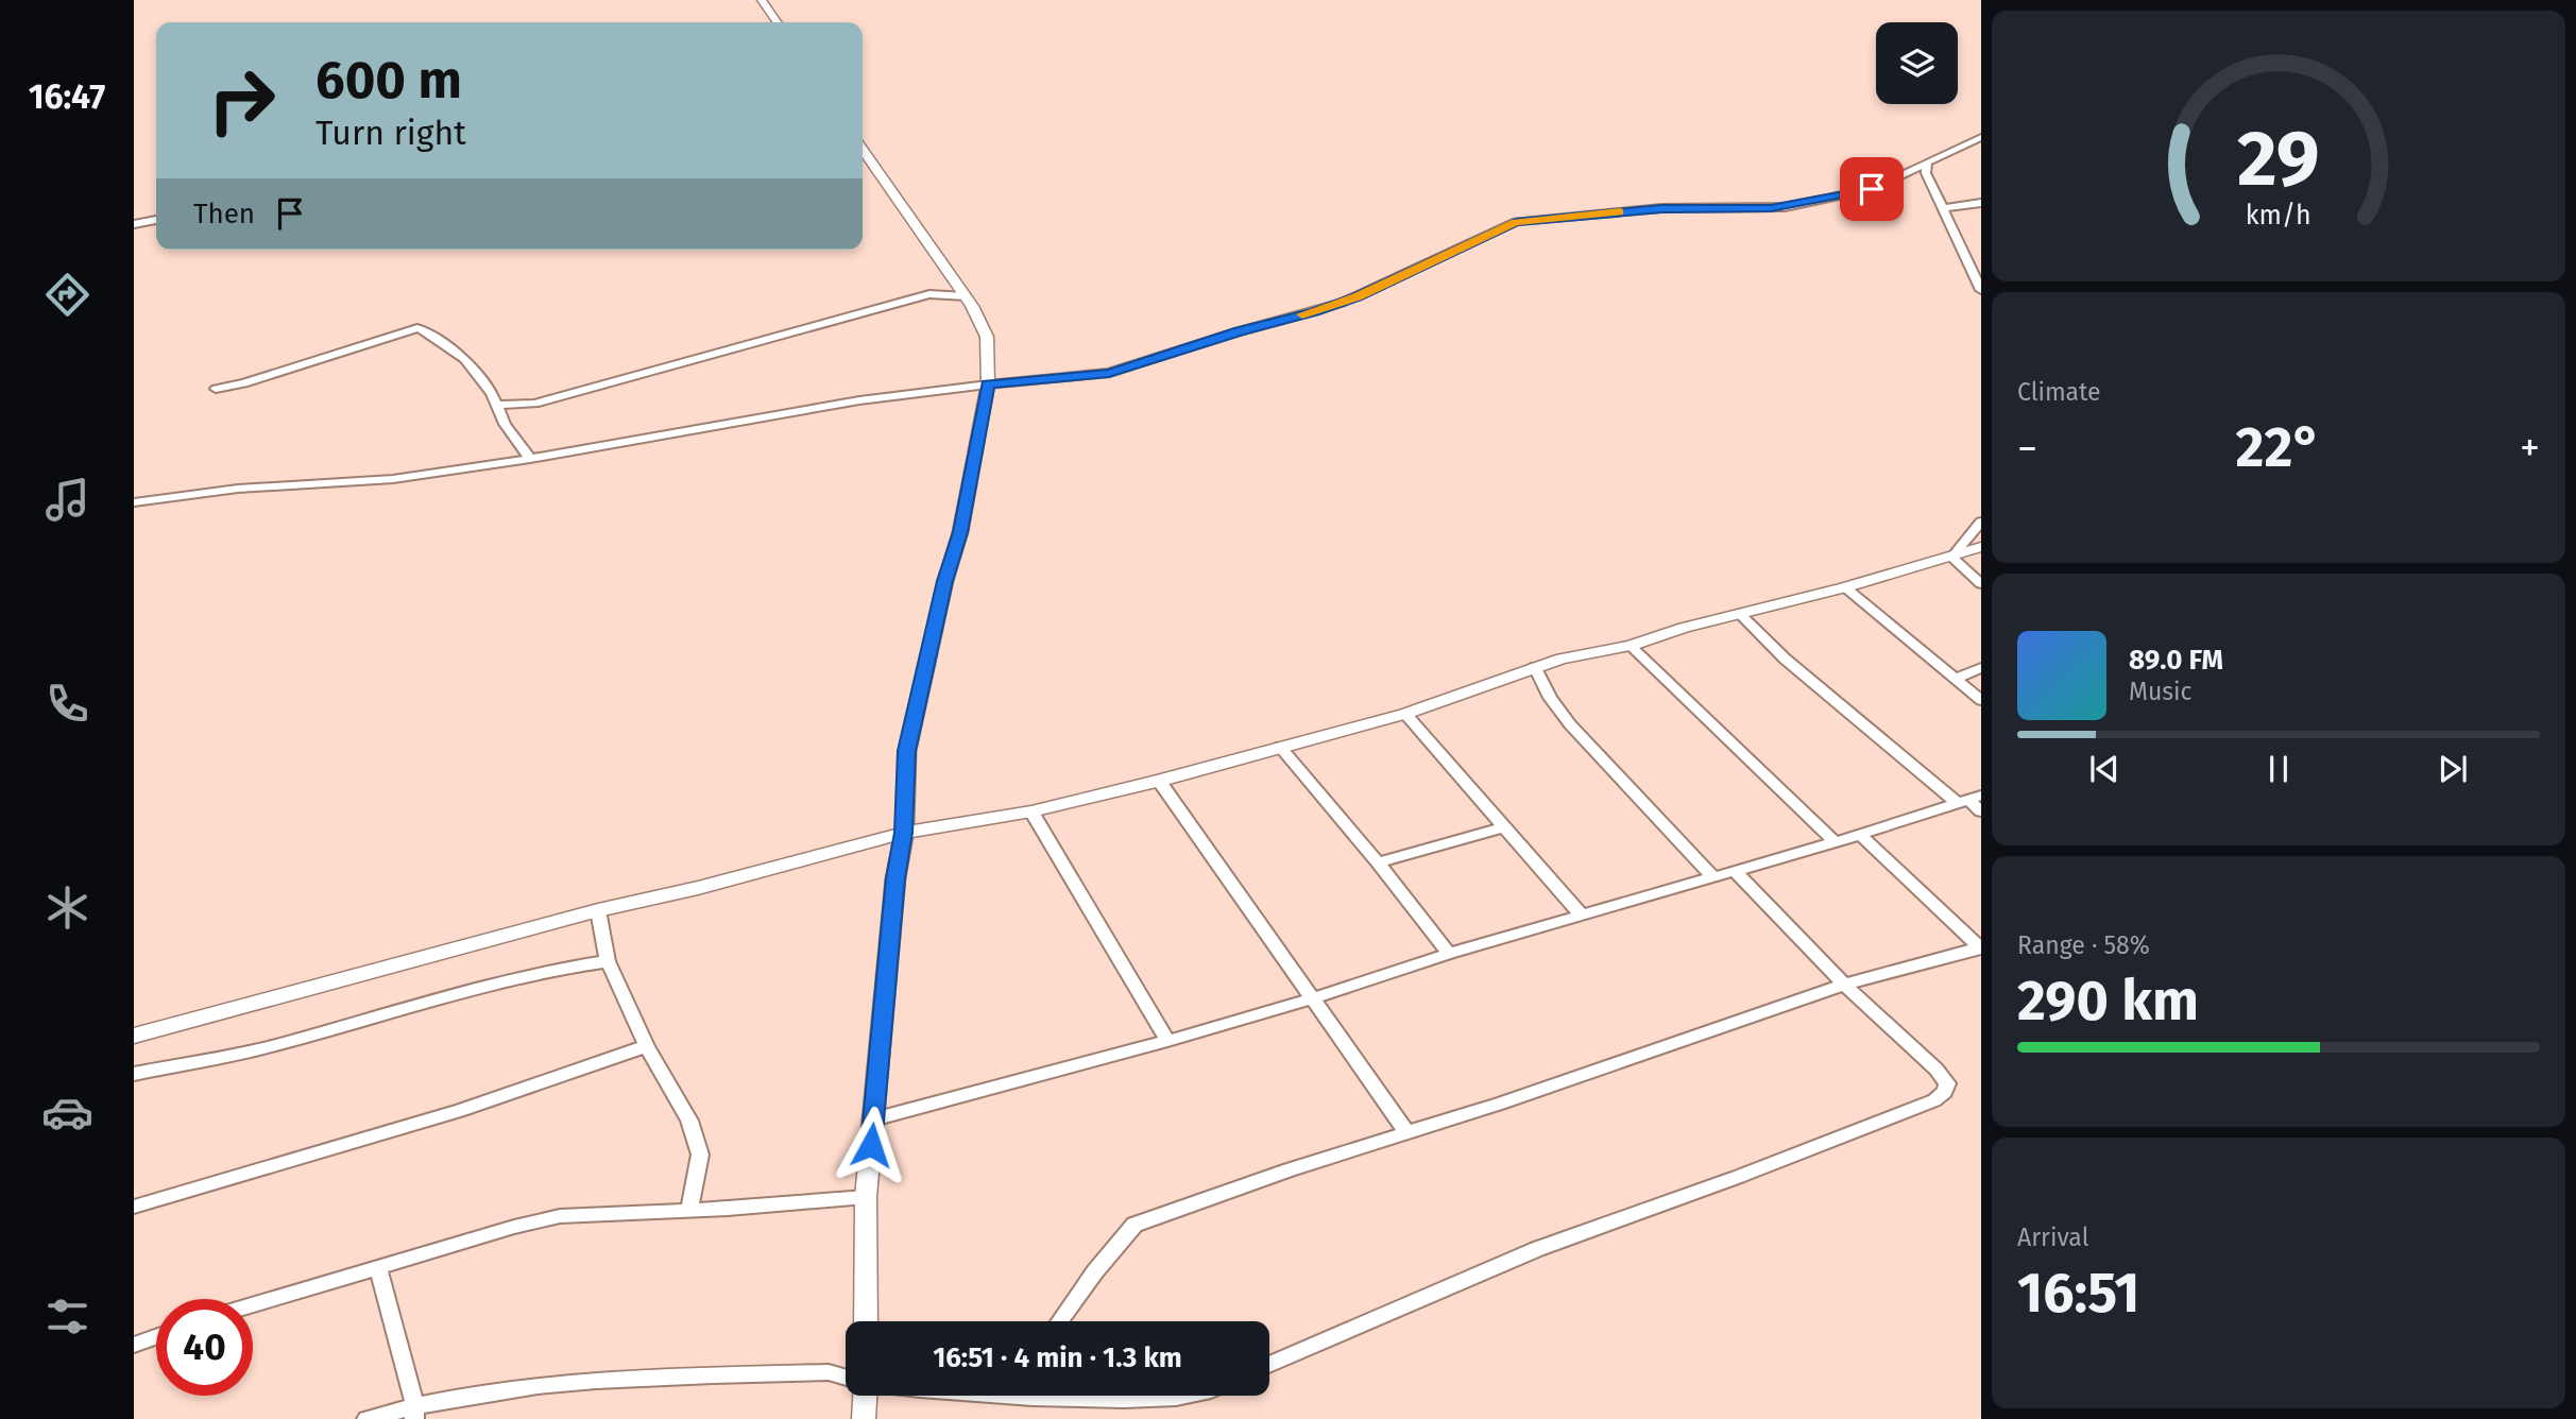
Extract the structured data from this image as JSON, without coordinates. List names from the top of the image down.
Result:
{
  "page": {
    "tabs": "16:47",
    "turn": ["600 m", "Turn right"],
    "then": "Then",
    "tile": [
      "Climate",
      ["Range · 58%", "290 km"],
      ["Arrival", "16:51"]
    ],
    "heat": ["−", "22°", "+"],
    "song": ["89.0 FM", "Music"],
    "limit": "40",
    "trip": "16:51 · 4 min · 1.3 km",
    "gauge": ["29", "km/h"]
  }
}
